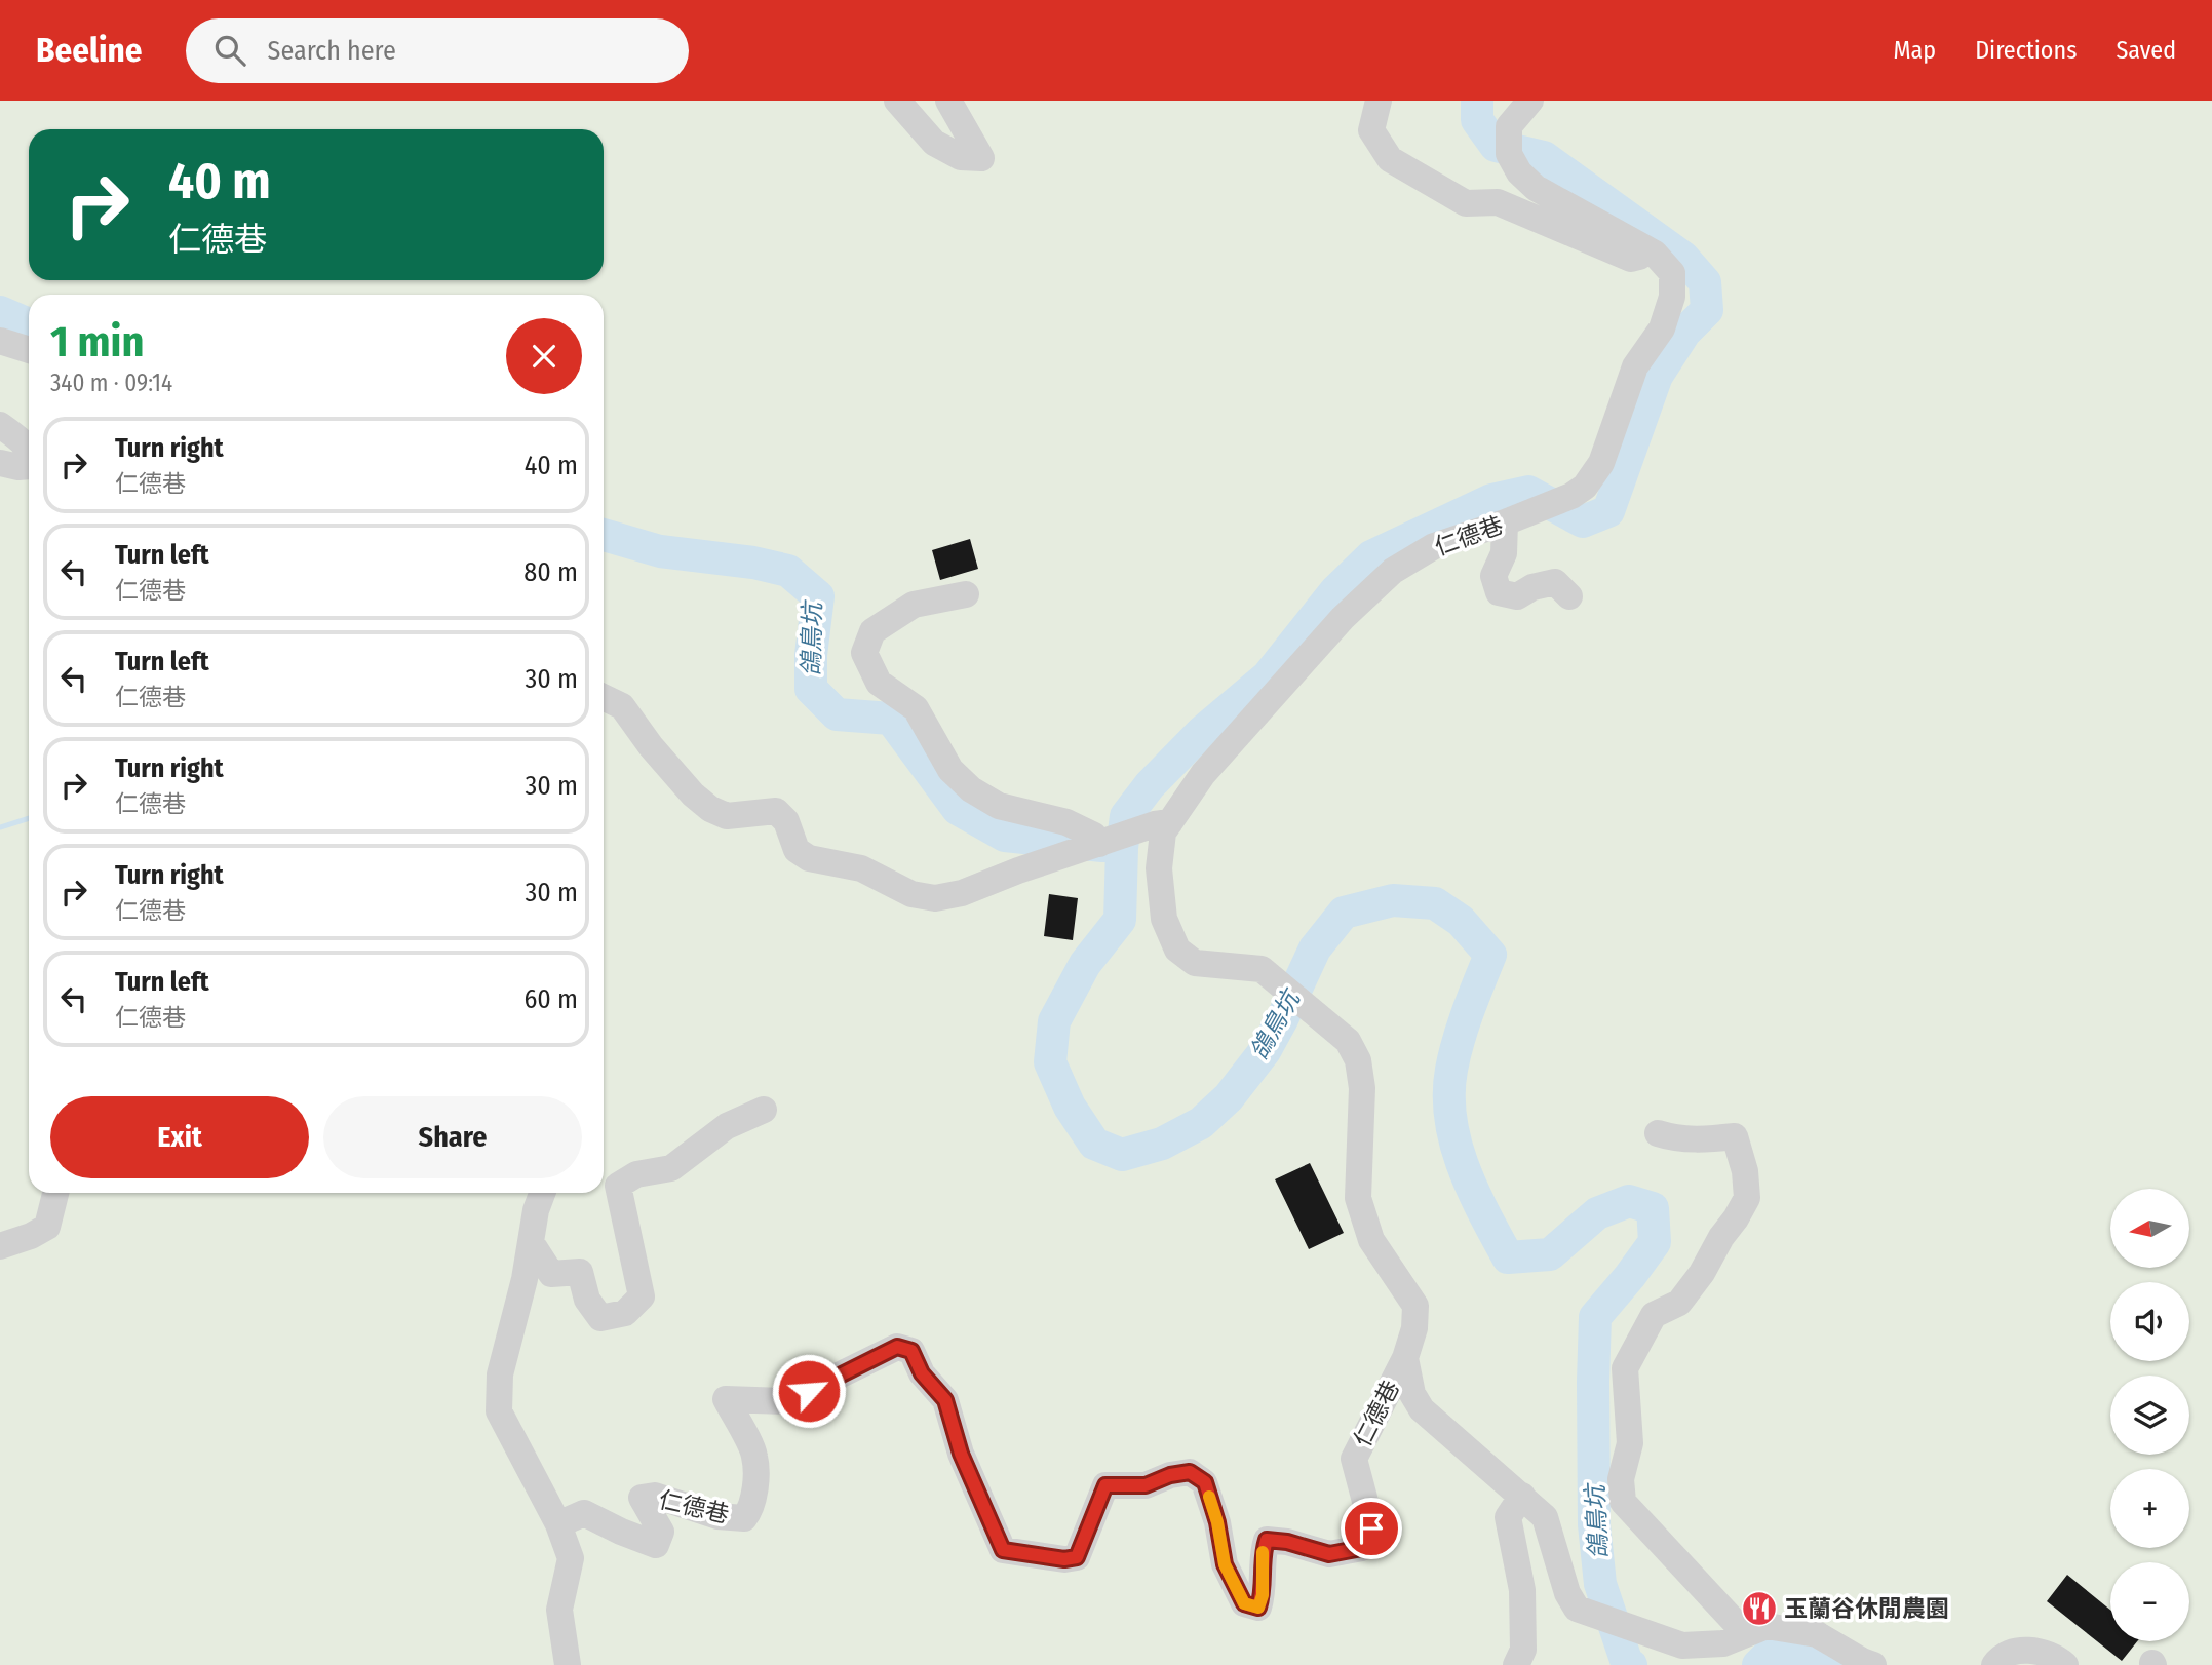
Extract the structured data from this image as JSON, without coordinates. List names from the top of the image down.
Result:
{
  "streets": {
    "street": ["仁德巷"]
  },
  "water": ["鴿鳥坑"],
  "places": {
    "restaurant": ["玉蘭谷休閒農園"]
  },
  "north": "left",
  "page": {
    "header": "Beeline",
    "search": "Search here",
    "nav": ["Map", "Directions", "Saved"],
    "turn": ["40 m", "仁德巷"],
    "heading": ["1 min", "340 m · 09:14"],
    "list": [
      {
        "name": "Turn right",
        "note": "仁德巷",
        "value": "40 m"
      },
      {
        "name": "Turn left",
        "note": "仁德巷",
        "value": "80 m"
      },
      {
        "name": "Turn left",
        "note": "仁德巷",
        "value": "30 m"
      },
      {
        "name": "Turn right",
        "note": "仁德巷",
        "value": "30 m"
      },
      {
        "name": "Turn right",
        "note": "仁德巷",
        "value": "30 m"
      },
      {
        "name": "Turn left",
        "note": "仁德巷",
        "value": "60 m"
      }
    ],
    "buttons": ["Exit", "Share"],
    "map_buttons": ["+", "−"]
  }
}
